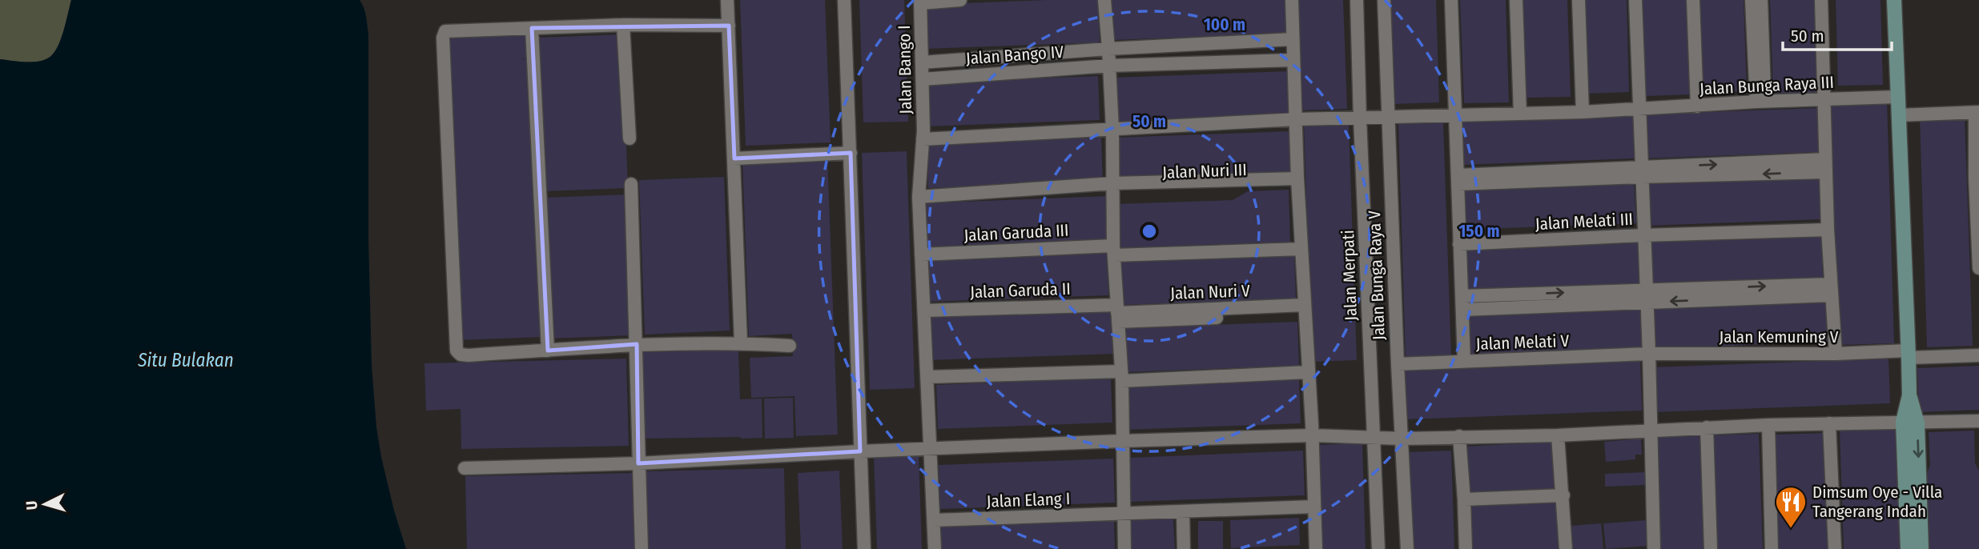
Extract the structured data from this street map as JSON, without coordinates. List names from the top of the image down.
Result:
{
  "streets": {
    "street": [
      "Jalan Bango IV",
      "Jalan Bango I",
      "Jalan Bunga Raya III",
      "Jalan Nuri III",
      "Jalan Melati III",
      "Jalan Garuda III",
      "Jalan Merpati",
      "Jalan Bunga Raya V",
      "Jalan Garuda II",
      "Jalan Kemuning V",
      "Jalan Melati V",
      "Jalan Elang I"
    ]
  },
  "crossings": [
    ["Jalan Bango IV", "Jalan Bango I"],
    ["Jalan Bango I", "Jalan Bunga Raya III"],
    ["Jalan Bango I", "Jalan Nuri III"],
    ["Jalan Bango I", "Jalan Garuda III"],
    ["Jalan Bango I", "Jalan Garuda II"],
    ["Jalan Bango I", "Jalan Elang I"],
    ["Jalan Bunga Raya III", "Jalan Merpati"],
    ["Jalan Bunga Raya III", "Jalan Bunga Raya V"],
    ["Jalan Bunga Raya V", "Jalan Melati V"],
    ["Jalan Kemuning V", "Jalan Melati V"]
  ],
  "water": ["Situ Bulakan"],
  "places": {
    "restaurant": ["Dimsum Oye - Villa Tangerang Indah"]
  },
  "scale_bar": "50 m",
  "north": "left",
  "rings": ["100 m", "50 m", "150 m"]
}
